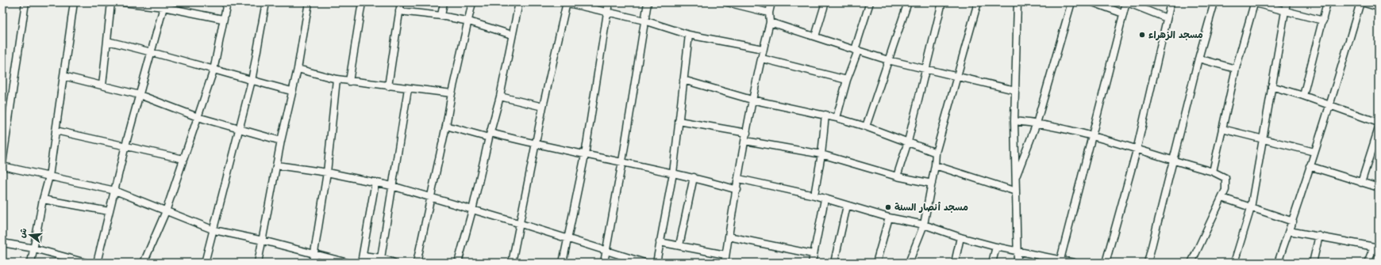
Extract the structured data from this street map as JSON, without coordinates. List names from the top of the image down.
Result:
{
  "places": ["مسجد الزهراء", "مسجد أنصار السنة"],
  "north": "left"
}
